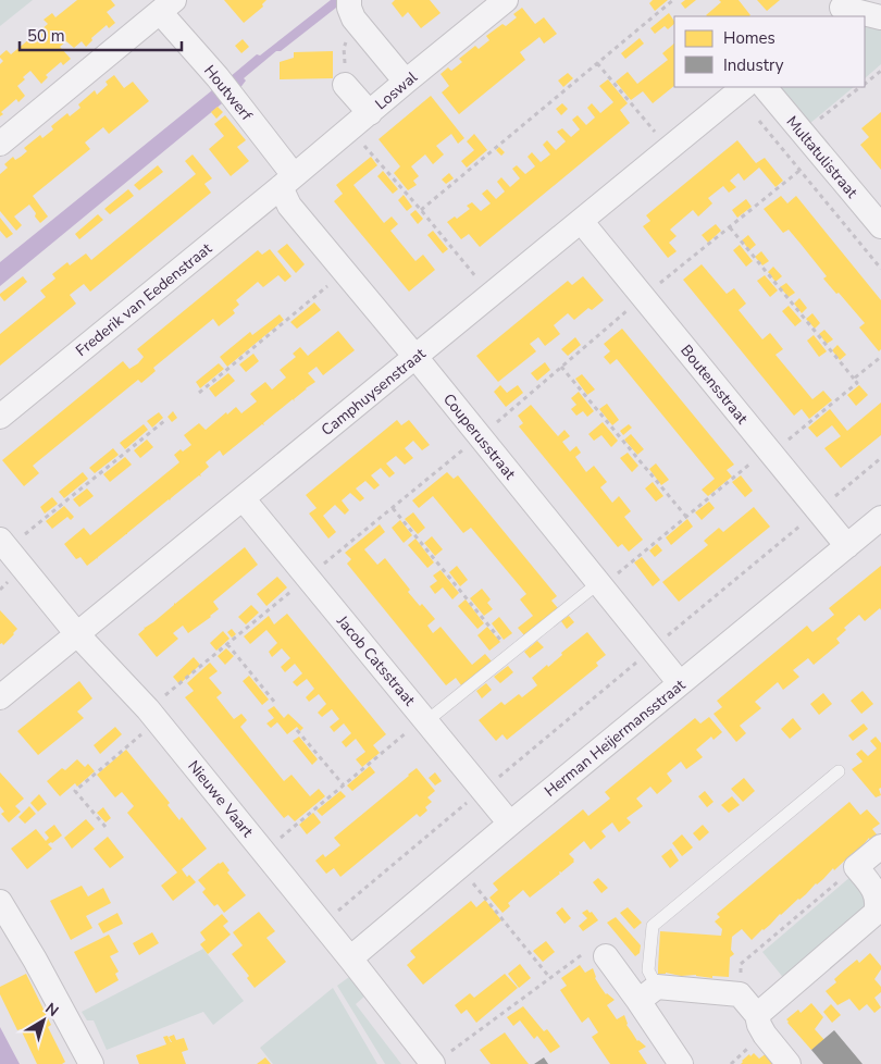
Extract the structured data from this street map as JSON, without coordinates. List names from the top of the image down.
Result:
{
  "streets": {
    "street": [
      "Loswal",
      "Houtwerf",
      "Multatulistraat",
      "Frederik van Eedenstraat",
      "Boutensstraat",
      "Camphuysenstraat",
      "Couperusstraat",
      "Jacob Catsstraat",
      "Herman Heijermansstraat",
      "Nieuwe Vaart"
    ]
  },
  "crossings": [
    ["Loswal", "Houtwerf"],
    ["Loswal", "Frederik van Eedenstraat"],
    ["Loswal", "Couperusstraat"],
    ["Houtwerf", "Frederik van Eedenstraat"],
    ["Houtwerf", "Couperusstraat"],
    ["Frederik van Eedenstraat", "Couperusstraat"],
    ["Boutensstraat", "Camphuysenstraat"],
    ["Boutensstraat", "Herman Heijermansstraat"],
    ["Camphuysenstraat", "Couperusstraat"],
    ["Camphuysenstraat", "Jacob Catsstraat"],
    ["Camphuysenstraat", "Nieuwe Vaart"],
    ["Couperusstraat", "Herman Heijermansstraat"],
    ["Jacob Catsstraat", "Herman Heijermansstraat"],
    ["Herman Heijermansstraat", "Nieuwe Vaart"]
  ],
  "legend": ["Homes", "Industry"],
  "scale_bar": "50 m",
  "north": "top right"
}
